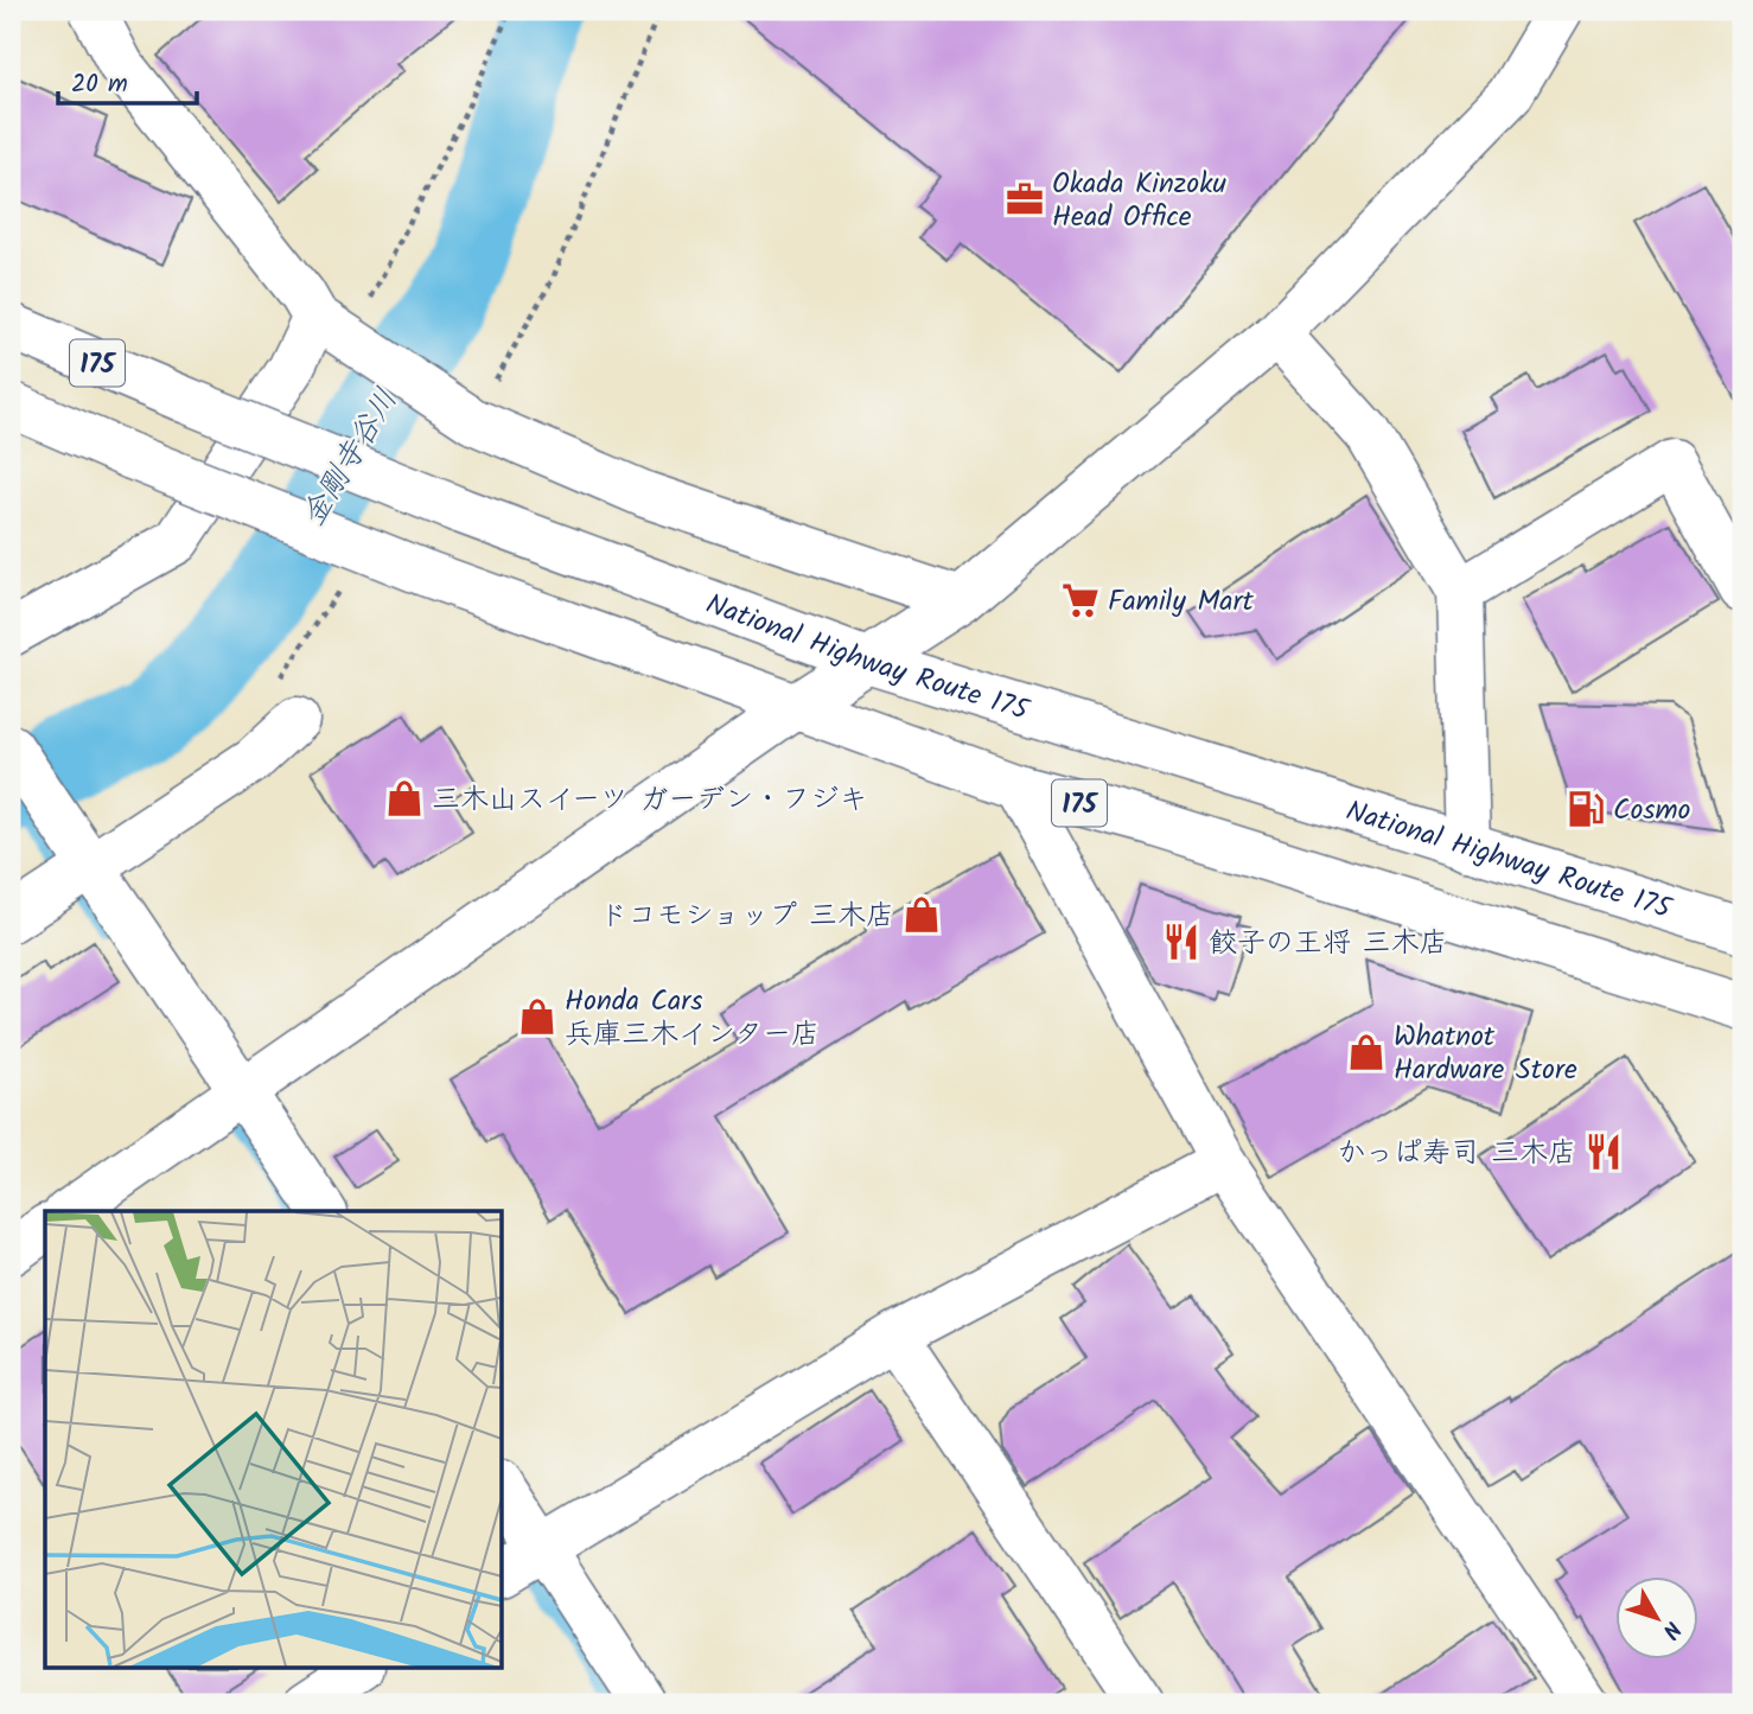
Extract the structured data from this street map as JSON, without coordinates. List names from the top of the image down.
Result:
{
  "streets": {
    "main road": ["175", "National Highway Route 175"]
  },
  "water": ["金剛寺谷川"],
  "places": {
    "office": ["Okada Kinzoku Head Office"],
    "supermarket": ["Family Mart"],
    "shop": [
      "三木山スイーツ ガーデン・フジキ",
      "ドコモショップ 三木店",
      "Honda Cars 兵庫三木インター店",
      "Whatnot Hardware Store"
    ],
    "fuel station": ["Cosmo"],
    "restaurant": ["餃子の王将 三木店", "かっぱ寿司 三木店"]
  },
  "scale_bar": "20 m",
  "north": "bottom right"
}
